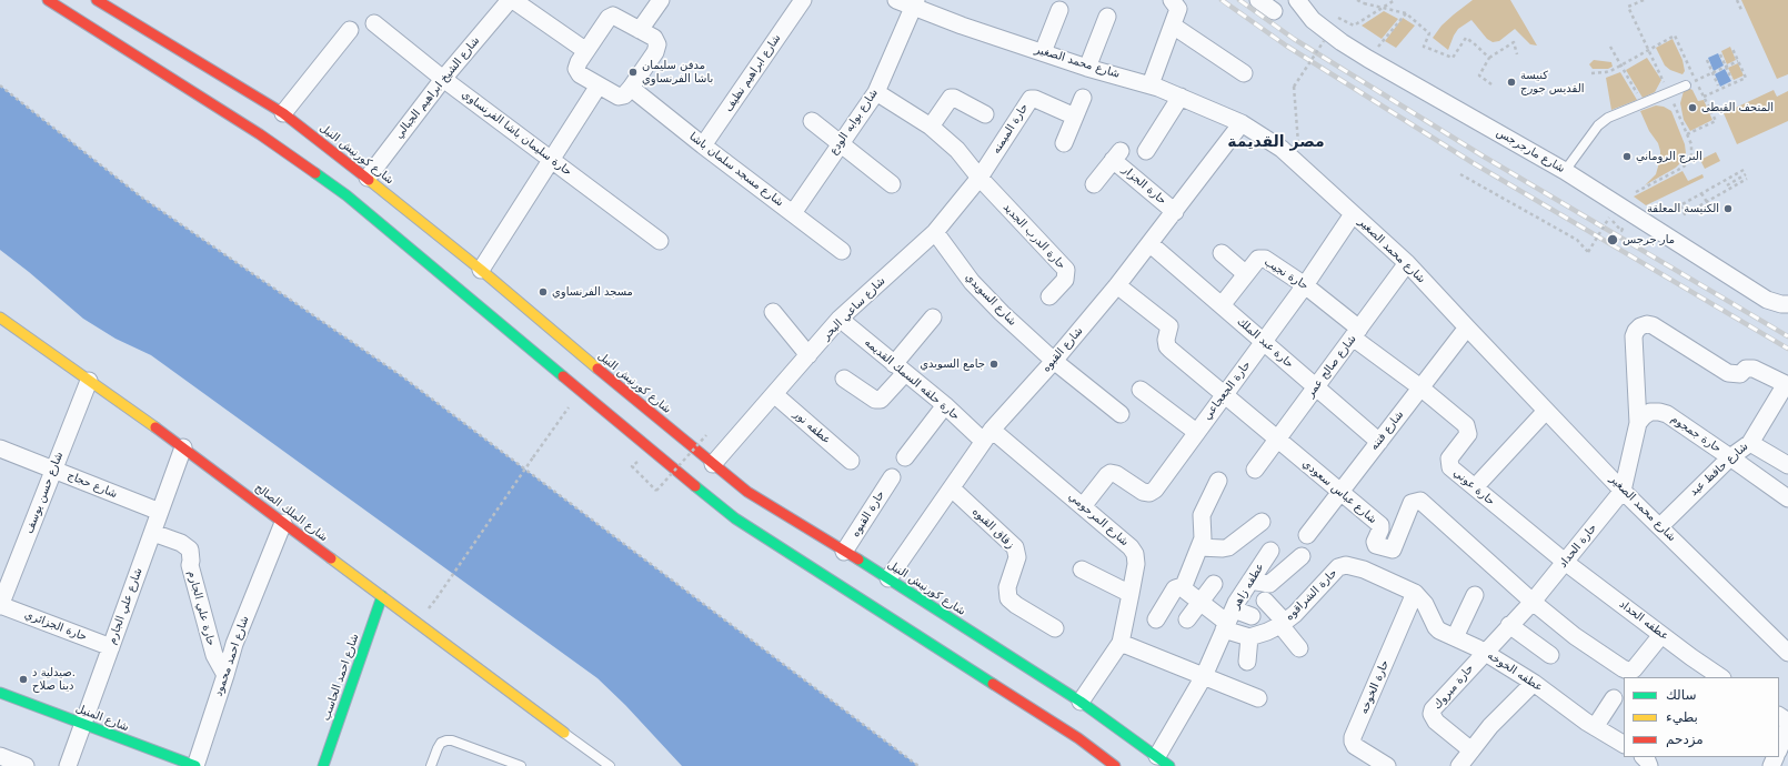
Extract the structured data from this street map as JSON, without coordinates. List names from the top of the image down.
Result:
{
  "streets": {
    "main road": [
      "شارع كورنيش النيل",
      "شارع الملك الصالح",
      "شارع احمد الحاسب",
      "شارع المنيل"
    ],
    "street": [
      "شارع محمد الصغير",
      "شارع ابراهيم نظيف",
      "شارع الشيخ ابراهيم الجبالي",
      "شارع بوابه الودع",
      "حارة الميمنه",
      "حارة سليمان باشا الفرنساوي",
      "شارع مارجرجس",
      "شارع مسجد سلمان باشا",
      "حارة الجزار",
      "حارة الدرب الجديد",
      "حارة نجيب",
      "شارع السويدي",
      "شارع ساعي البحر",
      "حارة عبد الملك",
      "شارع القبوه",
      "شارع صالح عمر",
      "حارة حلقه السمك القديمه",
      "حارة الجعجاعي",
      "عطفه نور",
      "شارع فتنه",
      "حارة جمجوم",
      "شارع حافظ عيد",
      "شارع حجاج",
      "حارة عوني",
      "شارع عباس سعودي",
      "شارع حسن يوسف",
      "حارة القبوه",
      "شارع المرحومي",
      "زقاق القبوه",
      "حارة الحداد",
      "عطفه زاهر",
      "حارة الشراقوه",
      "شارع علي الجارم",
      "حارة علي الجارم",
      "عطفه الحداد",
      "حارة الجزائري",
      "شارع احمد محمود",
      "عطفه الخوخه",
      "حارة الخوخه",
      "حارة مبروك"
    ]
  },
  "crossings": [
    ["شارع محمد الصغير", "شارع بوابه الودع"],
    ["شارع محمد الصغير", "شارع القبوه"],
    ["شارع محمد الصغير", "شارع صالح عمر"],
    ["شارع محمد الصغير", "حارة الجعجاعي"],
    ["شارع محمد الصغير", "شارع فتنه"],
    ["شارع محمد الصغير", "شارع حافظ عيد"],
    ["شارع محمد الصغير", "حارة الحداد"],
    ["شارع ابراهيم نظيف", "شارع مسجد سلمان باشا"],
    ["شارع الشيخ ابراهيم الجبالي", "حارة سليمان باشا الفرنساوي"],
    ["شارع الشيخ ابراهيم الجبالي", "شارع كورنيش النيل"],
    ["شارع بوابه الودع", "شارع مسجد سلمان باشا"],
    ["شارع بوابه الودع", "حارة الدرب الجديد"],
    ["حارة الميمنه", "حارة الدرب الجديد"],
    ["حارة الميمنه", "شارع ساعي البحر"],
    ["شارع كورنيش النيل", "شارع ساعي البحر"],
    ["شارع كورنيش النيل", "شارع القبوه"],
    ["شارع كورنيش النيل", "حارة القبوه"],
    ["شارع كورنيش النيل", "شارع المرحومي"],
    ["حارة الجزار", "شارع القبوه"],
    ["حارة الدرب الجديد", "شارع ساعي البحر"],
    ["حارة نجيب", "حارة عبد الملك"],
    ["حارة نجيب", "شارع صالح عمر"],
    ["حارة نجيب", "حارة الجعجاعي"],
    ["حارة نجيب", "حارة عوني"],
    ["شارع السويدي", "شارع ساعي البحر"],
    ["شارع السويدي", "شارع القبوه"],
    ["شارع ساعي البحر", "حارة حلقه السمك القديمه"],
    ["شارع ساعي البحر", "عطفه نور"],
    ["حارة عبد الملك", "شارع القبوه"],
    ["حارة عبد الملك", "شارع صالح عمر"],
    ["حارة عبد الملك", "حارة الجعجاعي"],
    ["حارة عبد الملك", "شارع فتنه"],
    ["شارع القبوه", "حارة حلقه السمك القديمه"],
    ["شارع القبوه", "شارع عباس سعودي"],
    ["شارع القبوه", "شارع المرحومي"],
    ["شارع القبوه", "زقاق القبوه"],
    ["شارع صالح عمر", "حارة عوني"],
    ["شارع صالح عمر", "شارع عباس سعودي"],
    ["حارة حلقه السمك القديمه", "شارع المرحومي"],
    ["حارة الجعجاعي", "شارع عباس سعودي"],
    ["حارة الجعجاعي", "شارع المرحومي"],
    ["شارع فتنه", "حارة عوني"],
    ["شارع فتنه", "شارع عباس سعودي"],
    ["حارة جمجوم", "شارع حافظ عيد"],
    ["شارع حجاج", "شارع حسن يوسف"],
    ["شارع حجاج", "شارع علي الجارم"],
    ["حارة عوني", "حارة الحداد"],
    ["حارة عوني", "عطفه الحداد"],
    ["شارع عباس سعودي", "حارة الحداد"],
    ["شارع عباس سعودي", "عطفه الحداد"],
    ["شارع عباس سعودي", "حارة مبروك"],
    ["شارع حسن يوسف", "شارع الملك الصالح"],
    ["شارع حسن يوسف", "حارة الجزائري"],
    ["شارع الملك الصالح", "شارع علي الجارم"],
    ["شارع الملك الصالح", "شارع احمد محمود"],
    ["شارع الملك الصالح", "شارع احمد الحاسب"],
    ["حارة الحداد", "عطفه الحداد"],
    ["حارة الحداد", "حارة مبروك"],
    ["حارة الشراقوه", "عطفه الخوخه"],
    ["حارة الشراقوه", "حارة الخوخه"],
    ["شارع علي الجارم", "حارة علي الجارم"],
    ["شارع علي الجارم", "حارة الجزائري"],
    ["شارع علي الجارم", "شارع المنيل"],
    ["حارة علي الجارم", "شارع احمد محمود"],
    ["شارع احمد محمود", "شارع المنيل"],
    ["عطفه الخوخه", "حارة الخوخه"],
    ["عطفه الخوخه", "حارة مبروك"]
  ],
  "districts": ["مصر القديمة"],
  "places": [
    "مدفن سليمان باشا الفرنساوي",
    "كنيسة القديس جورج",
    "المتحف القبطى",
    "البرج الروماني",
    "الكنيسة المعلقة",
    "مار جرجس",
    "مسجد الفرنساوي",
    "جامع السويدي",
    "صيدلية د. دينا صلاح"
  ],
  "legend": ["سالك", "بطيء", "مزدحم"]
}
